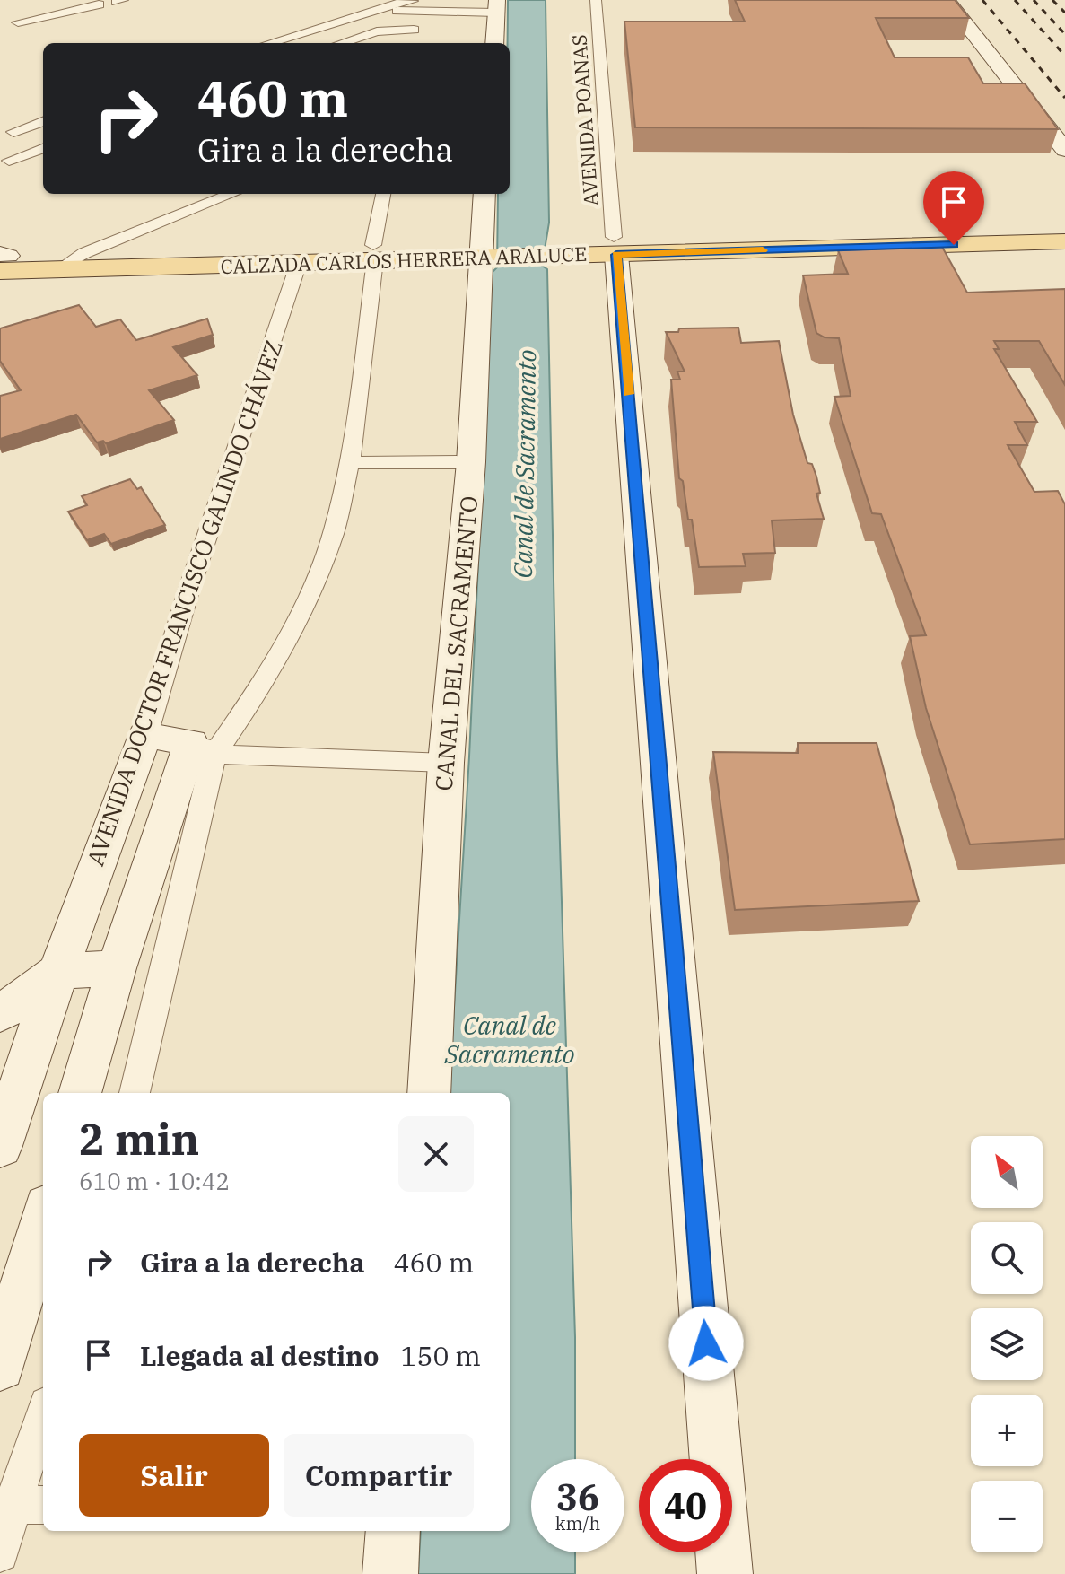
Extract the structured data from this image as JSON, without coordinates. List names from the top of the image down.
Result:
{
  "streets": {
    "main road": ["CALZADA CARLOS HERRERA ARALUCE"],
    "street": ["AVENIDA POANAS", "AVENIDA DOCTOR FRANCISCO GALINDO CHÁVEZ", "CANAL DEL SACRAMENTO"]
  },
  "crossings": [
    ["AVENIDA POANAS", "CALZADA CARLOS HERRERA ARALUCE"],
    ["CALZADA CARLOS HERRERA ARALUCE", "AVENIDA DOCTOR FRANCISCO GALINDO CHÁVEZ"],
    ["CALZADA CARLOS HERRERA ARALUCE", "CANAL DEL SACRAMENTO"]
  ],
  "water": ["Canal de Sacramento"],
  "north": "top left",
  "page": {
    "turn": ["460 m", "Gira a la derecha"],
    "heading": ["2 min", "610 m · 10:42"],
    "map_buttons": ["+", "−"],
    "list": [
      {
        "name": "Gira a la derecha",
        "value": "460 m"
      },
      {
        "name": "Llegada al destino",
        "value": "150 m"
      }
    ],
    "buttons": ["Salir", "Compartir"],
    "speed": "36 km/h",
    "limit": "40"
  }
}
